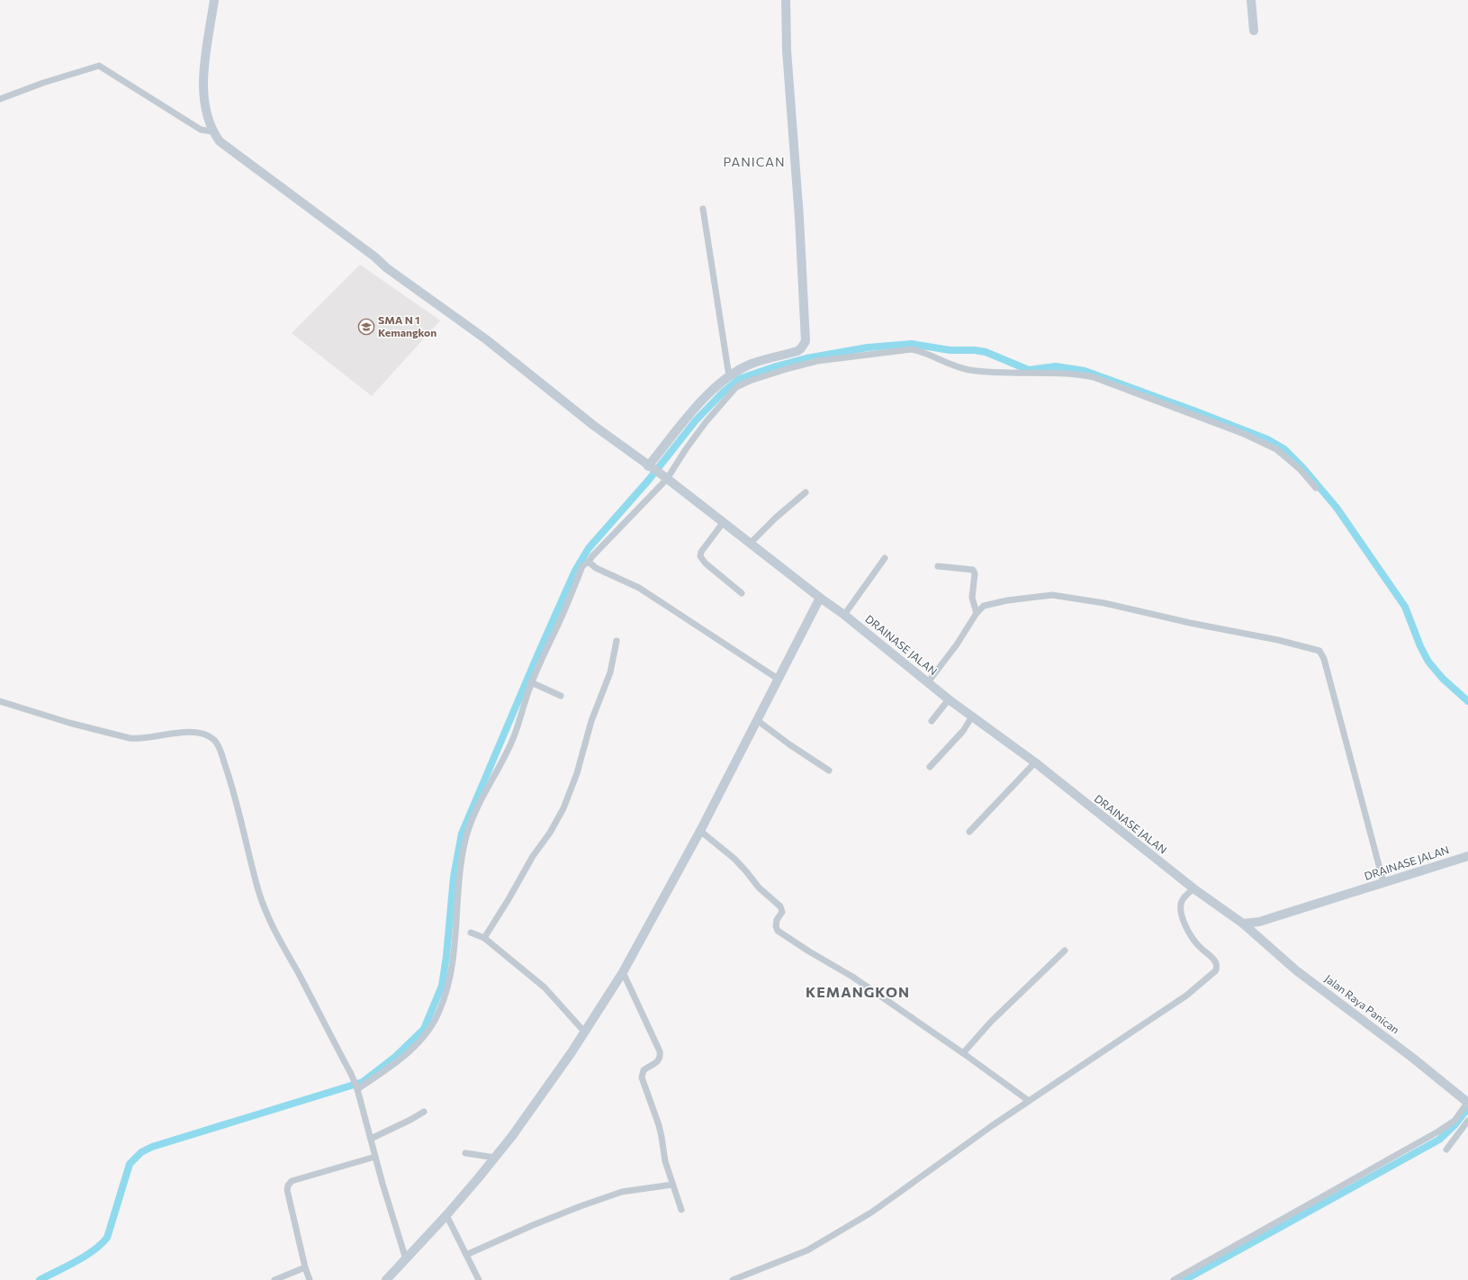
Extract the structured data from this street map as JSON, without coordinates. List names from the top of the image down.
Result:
{
  "streets": {
    "main road": ["DRAINASE JALAN", "Jalan Raya Panican"]
  },
  "crossings": [
    ["DRAINASE JALAN", "Jalan Raya Panican"]
  ],
  "districts": ["PANICAN", "KEMANGKON"],
  "places": {
    "school or university": ["SMA N 1 Kemangkon"]
  }
}
